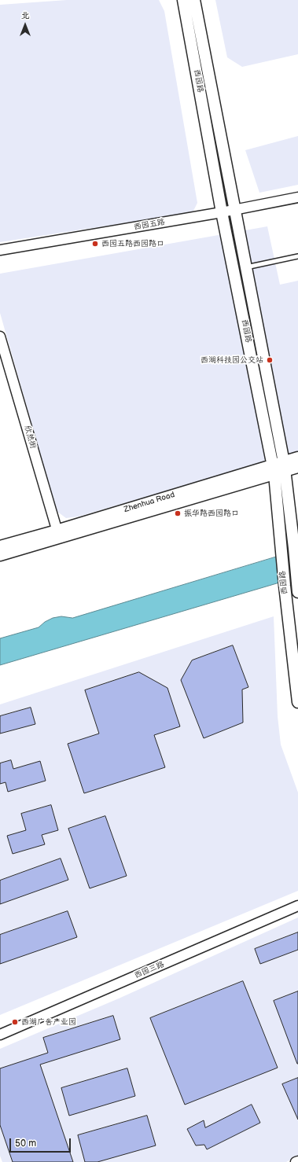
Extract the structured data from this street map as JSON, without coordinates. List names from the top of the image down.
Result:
{
  "streets": {
    "main road": ["西园路", "Zhenhua Road"],
    "street": ["西园五路", "欣然街", "西园三路"]
  },
  "crossings": [
    ["西园路", "西园五路"],
    ["西园路", "Zhenhua Road"],
    ["欣然街", "Zhenhua Road"]
  ],
  "places": [
    "西园五路西园路口",
    "西湖科技园公交站",
    "振华路西园路口",
    "西湖广告产业园"
  ],
  "scale_bar": "50 m",
  "north": "top"
}
